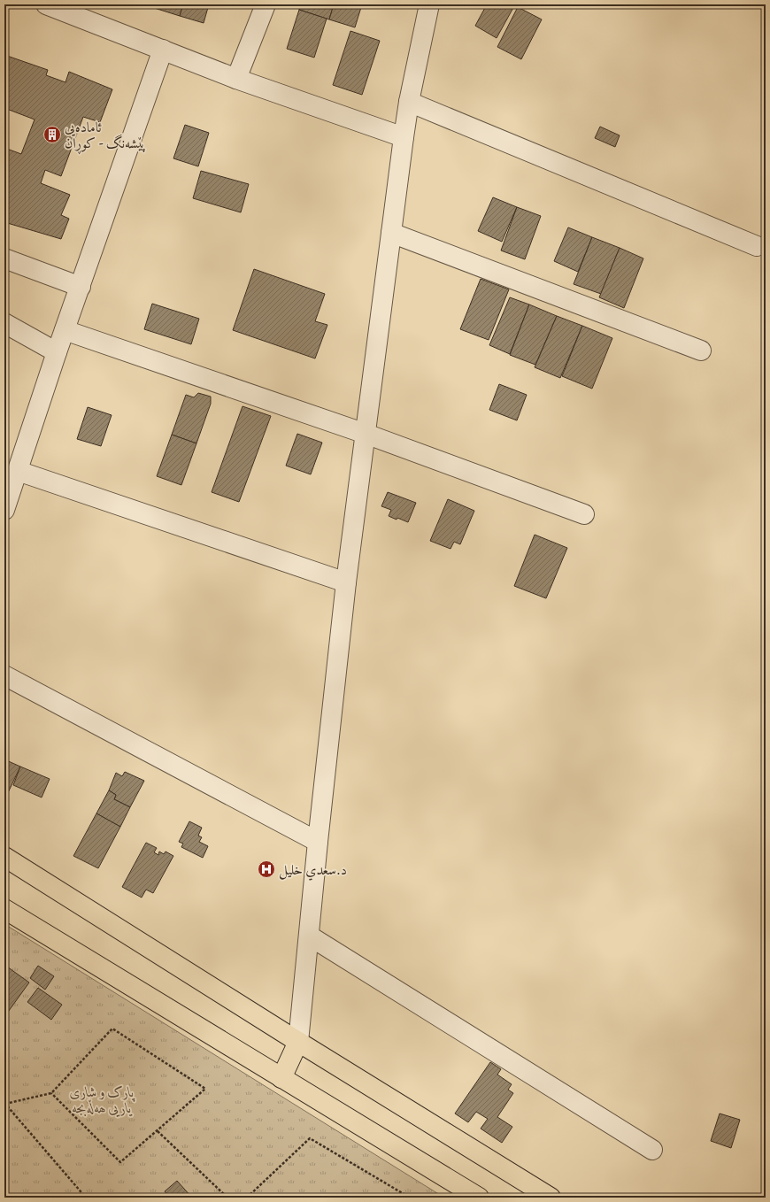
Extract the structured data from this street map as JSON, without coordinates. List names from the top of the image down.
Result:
{
  "parks": ["پارک و شاری یاریی ھەڵەبجە"],
  "places": {
    "building": ["ئامادەیی پێشەنگ - کوڕان"],
    "hospital": ["د.سعدي خليل"]
  }
}
